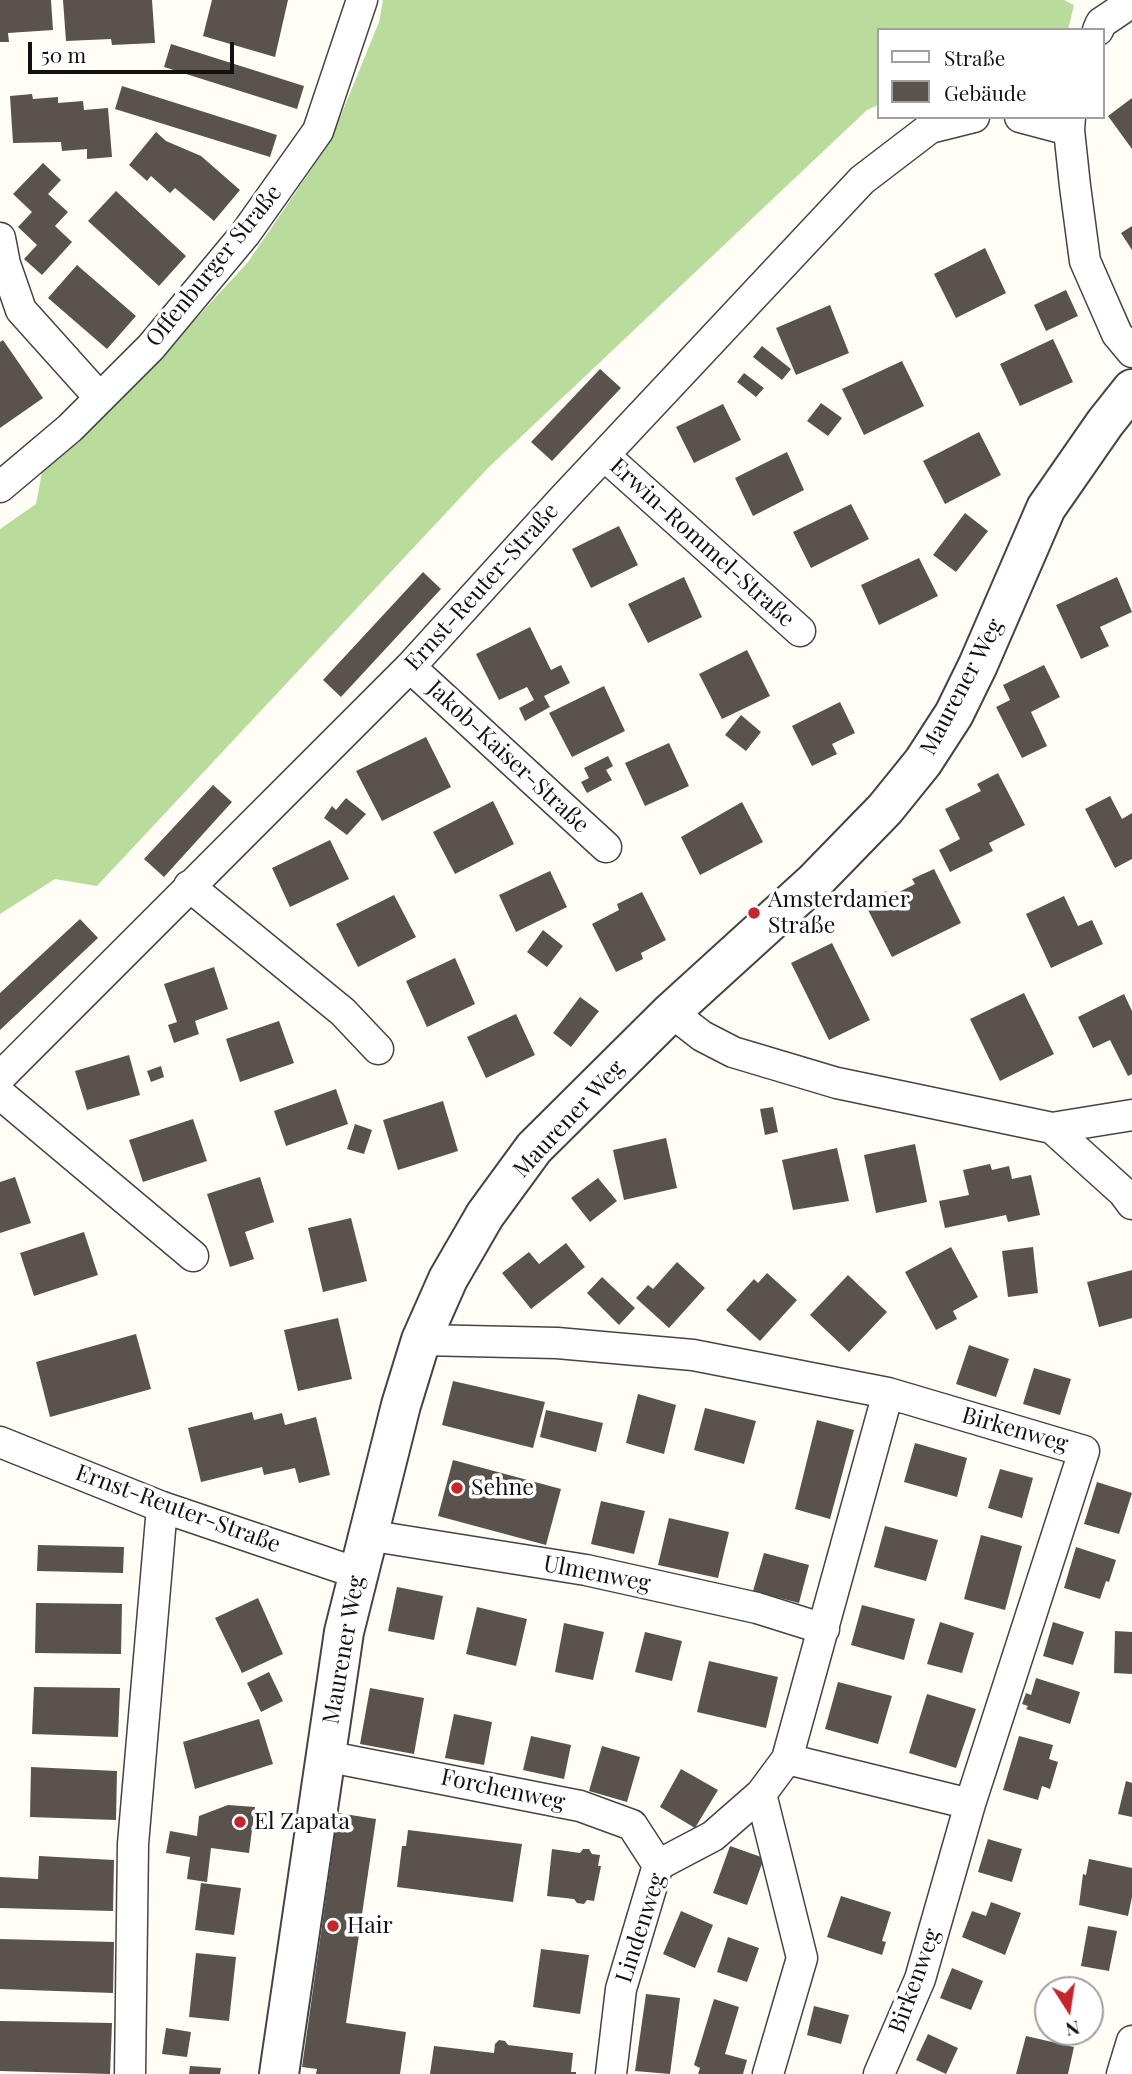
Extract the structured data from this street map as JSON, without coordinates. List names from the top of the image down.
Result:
{
  "streets": {
    "street": [
      "Offenburger Straße",
      "Erwin-Rommel-Straße",
      "Ernst-Reuter-Straße",
      "Maurener Weg",
      "Jakob-Kaiser-Straße",
      "Birkenweg",
      "Ulmenweg",
      "Forchenweg",
      "Lindenweg"
    ]
  },
  "crossings": [
    ["Erwin-Rommel-Straße", "Ernst-Reuter-Straße"],
    ["Ernst-Reuter-Straße", "Maurener Weg"],
    ["Ernst-Reuter-Straße", "Jakob-Kaiser-Straße"],
    ["Maurener Weg", "Birkenweg"],
    ["Maurener Weg", "Ulmenweg"],
    ["Maurener Weg", "Forchenweg"],
    ["Birkenweg", "Lindenweg"],
    ["Ulmenweg", "Lindenweg"],
    ["Forchenweg", "Lindenweg"]
  ],
  "places": [
    "Amsterdamer Straße",
    "Sehne",
    "El Zapata",
    "Hair"
  ],
  "legend": ["Straße", "Gebäude"],
  "scale_bar": "50 m",
  "north": "bottom"
}
